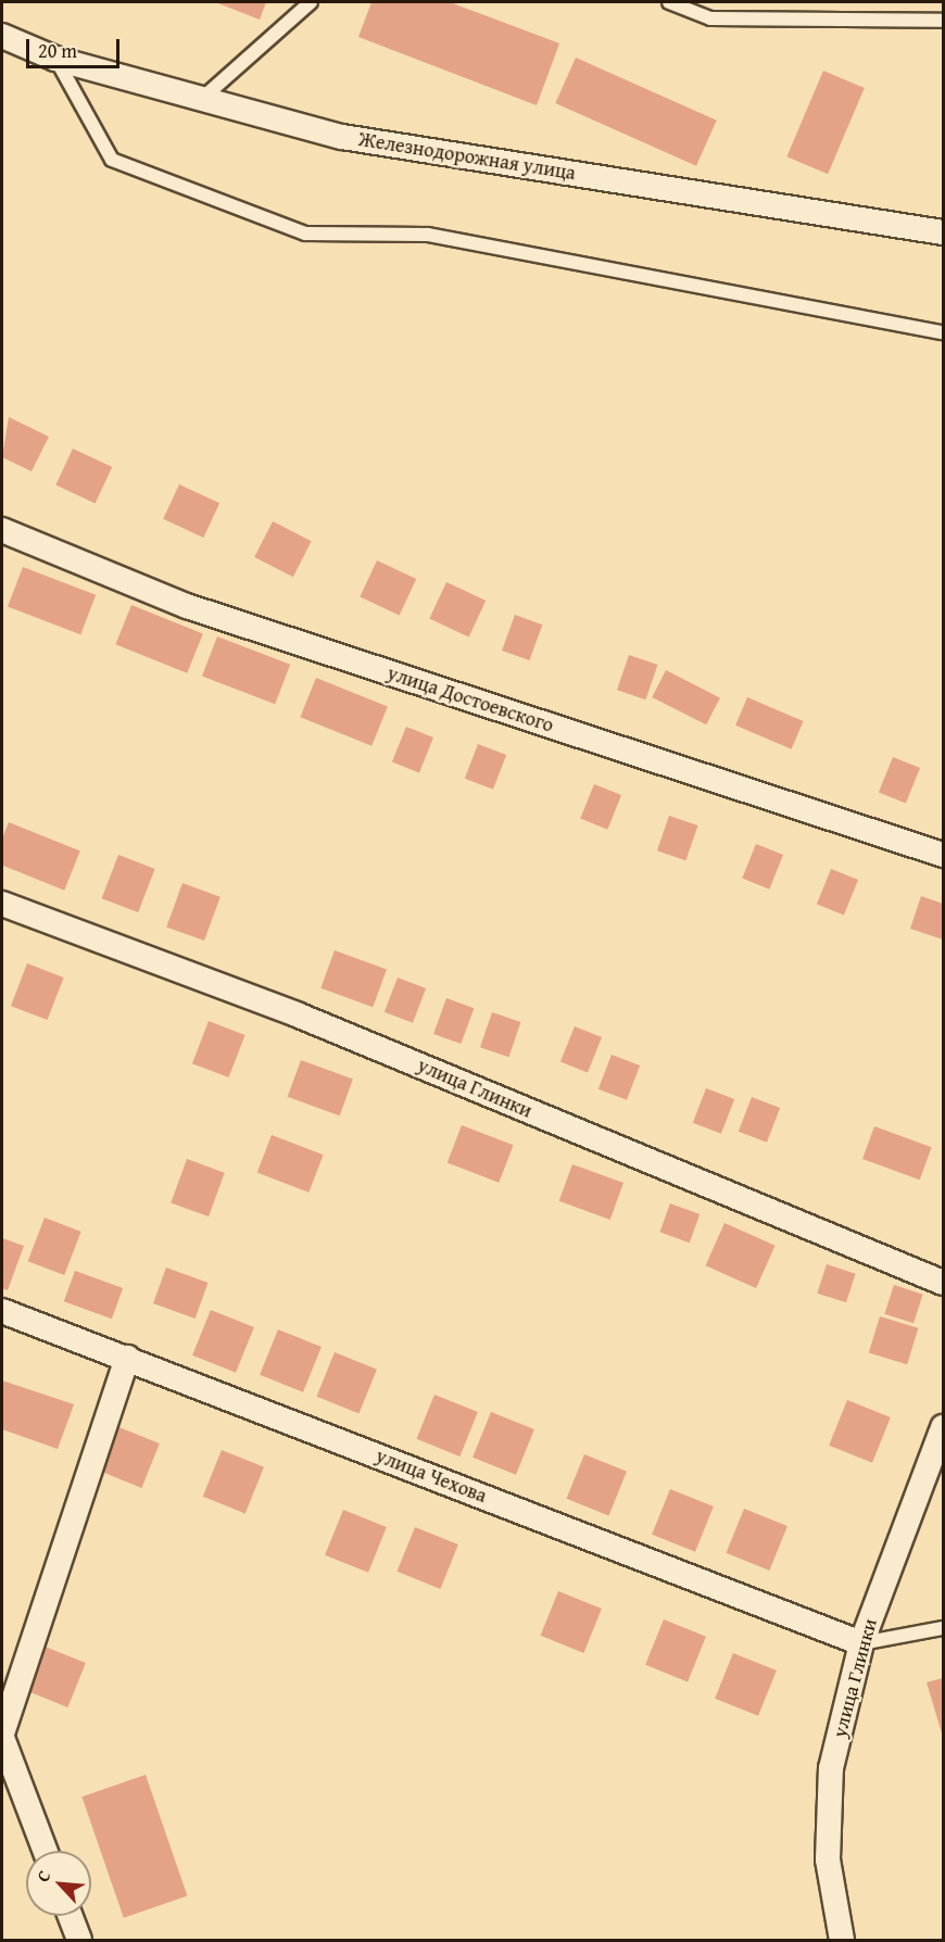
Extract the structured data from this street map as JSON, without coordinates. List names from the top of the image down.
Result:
{
  "streets": {
    "street": [
      "Железнодорожная улица",
      "улица Достоевского",
      "улица Глинки",
      "улица Чехова"
    ]
  },
  "crossings": [
    ["улица Глинки", "улица Чехова"]
  ],
  "scale_bar": "20 m",
  "north": "top left"
}
